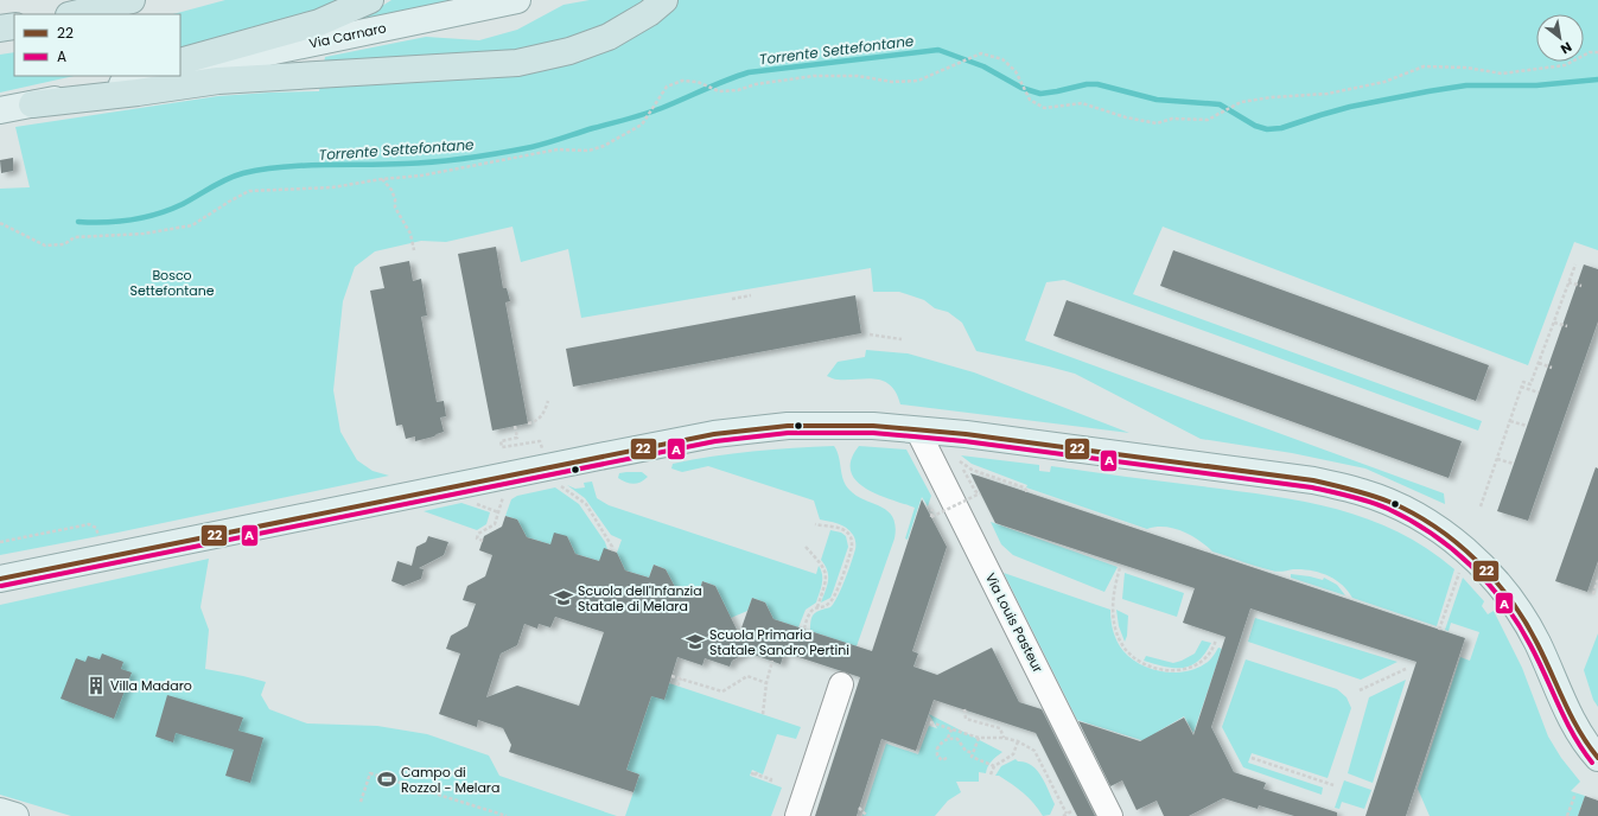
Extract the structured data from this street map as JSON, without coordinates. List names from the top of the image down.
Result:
{
  "streets": {
    "main road": ["Via Carnaro"],
    "street": ["Via Louis Pasteur"]
  },
  "water": ["Torrente Settefontane"],
  "parks": ["Bosco Settefontane"],
  "places": {
    "school or university": ["Scuola dell'Infanzia Statale di Melara", "Scuola Primaria Statale Sandro Pertini"],
    "building": ["Villa Madaro"],
    "sports": ["Campo di Rozzol - Melara"]
  },
  "lines": ["transit line 22", "transit line A"],
  "legend": ["22", "A"],
  "north": "bottom right"
}
